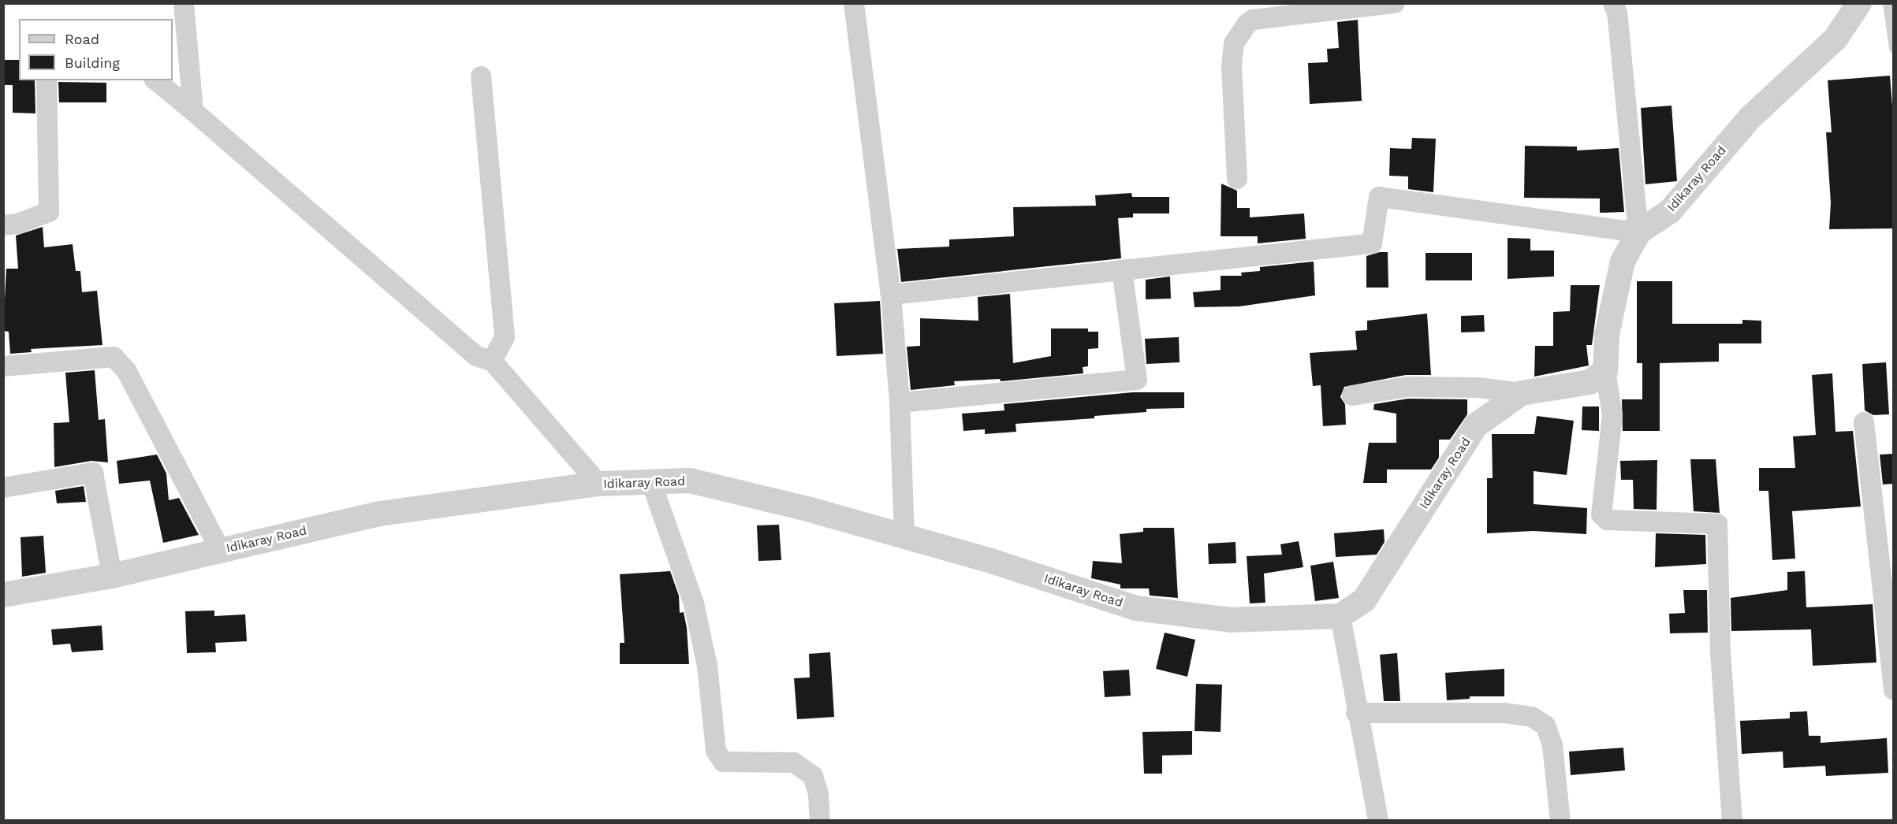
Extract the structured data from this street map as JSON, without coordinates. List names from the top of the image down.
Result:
{
  "streets": {
    "street": ["Idikaray Road"]
  },
  "legend": ["Road", "Building"]
}
